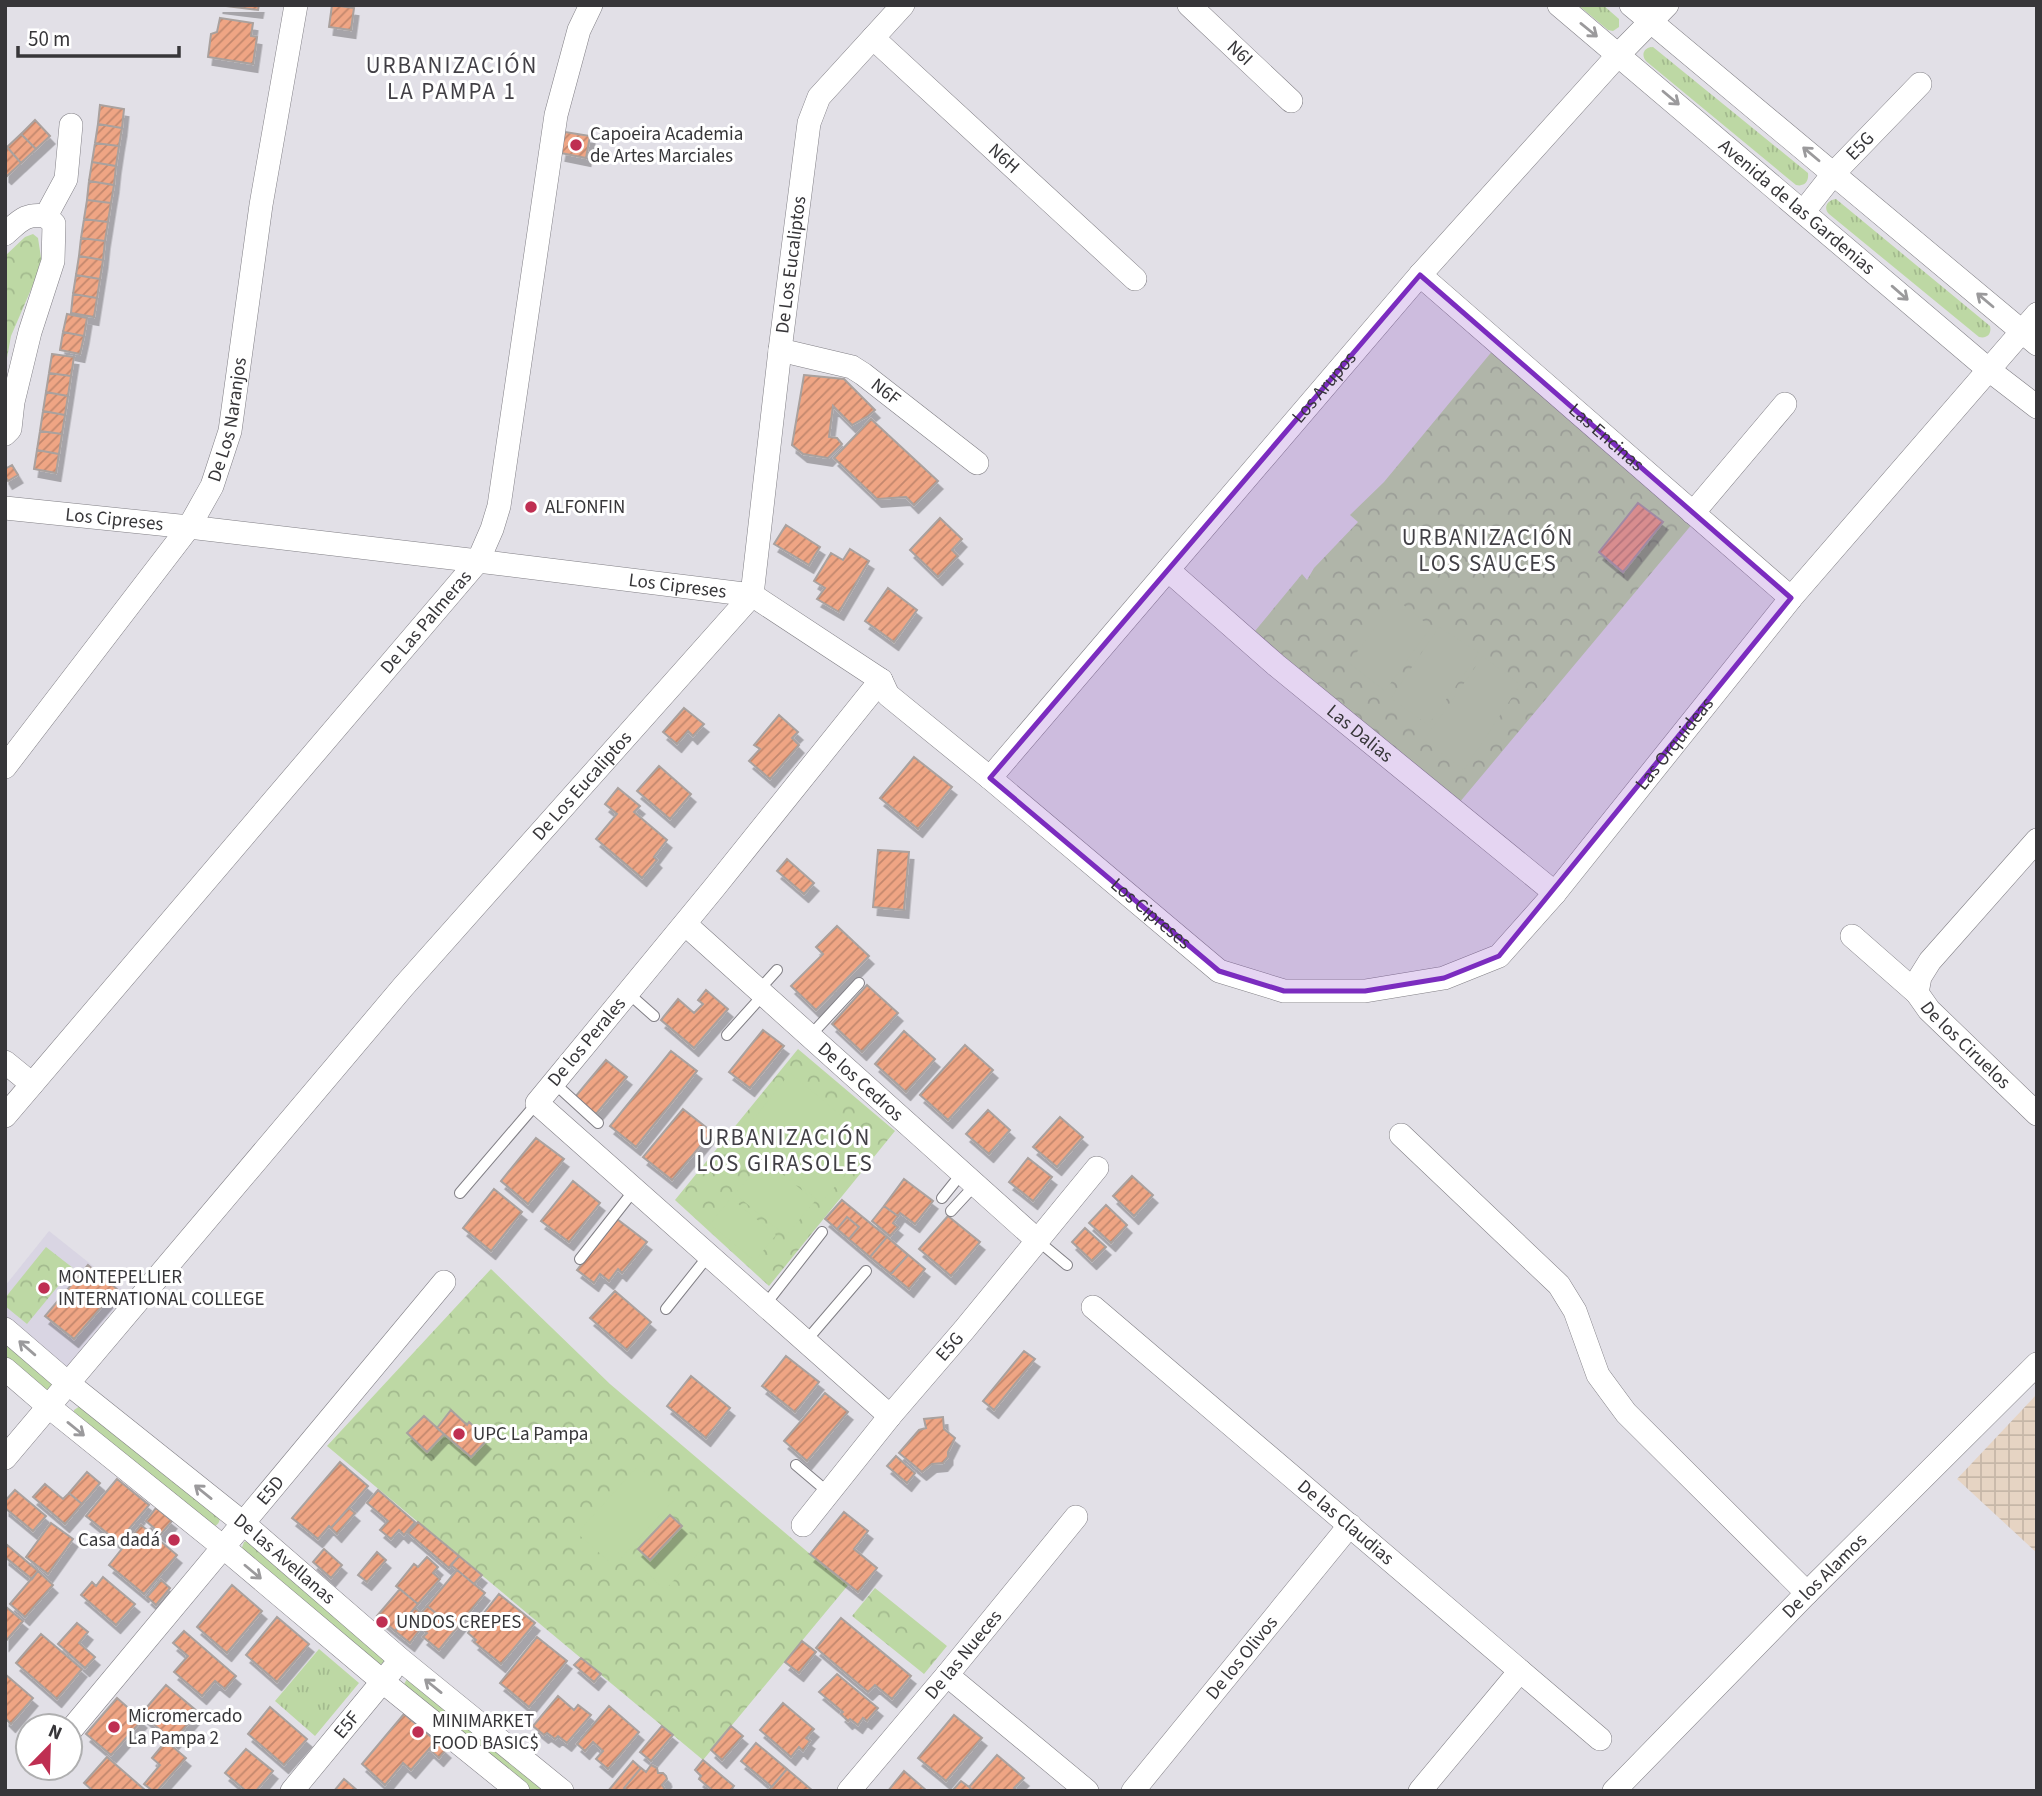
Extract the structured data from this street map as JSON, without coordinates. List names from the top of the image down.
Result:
{
  "streets": {
    "street": [
      "N6I",
      "E5G",
      "N6H",
      "Avenida de las Gardenias",
      "De Los Eucaliptos",
      "Los Arupos",
      "N6F",
      "De Los Naranjos",
      "Las Encinas",
      "Los Cipreses",
      "De Las Palmeras",
      "Las Dalias",
      "Las Orquideas",
      "De los Perales",
      "De los Ciruelos",
      "De los Cedros",
      "E5D",
      "De las Claudias",
      "De las Avellanas",
      "De los Alamos",
      "De las Nueces",
      "De los Olivos",
      "E5F"
    ]
  },
  "crossings": [
    ["E5G", "Avenida de las Gardenias"],
    ["E5G", "De los Perales"],
    ["E5G", "De los Cedros"],
    ["N6H", "De Los Eucaliptos"],
    ["Avenida de las Gardenias", "Los Arupos"],
    ["Avenida de las Gardenias", "Las Orquideas"],
    ["De Los Eucaliptos", "N6F"],
    ["De Los Eucaliptos", "Los Cipreses"],
    ["De Los Eucaliptos", "De las Avellanas"],
    ["Los Arupos", "Las Encinas"],
    ["Los Arupos", "Los Cipreses"],
    ["Los Arupos", "Las Dalias"],
    ["De Los Naranjos", "Los Cipreses"],
    ["Las Encinas", "Las Orquideas"],
    ["Los Cipreses", "De Las Palmeras"],
    ["Los Cipreses", "Las Orquideas"],
    ["Los Cipreses", "De los Perales"],
    ["Las Dalias", "Las Orquideas"],
    ["De los Perales", "De los Cedros"],
    ["E5D", "De las Avellanas"],
    ["De las Claudias", "De los Olivos"],
    ["De las Avellanas", "E5F"]
  ],
  "districts": ["URBANIZACIÓN LA PAMPA 1", "URBANIZACIÓN LOS SAUCES", "URBANIZACIÓN LOS GIRASOLES"],
  "places": [
    "Capoeira Academia de Artes Marciales",
    "ALFONFIN",
    "MONTEPELLIER INTERNATIONAL COLLEGE",
    "UPC La Pampa",
    "Casa dadá",
    "UNDOS CREPES",
    "Micromercado La Pampa 2",
    "MINIMARKET FOOD BASIC$"
  ],
  "scale_bar": "50 m",
  "north": "top right"
}
